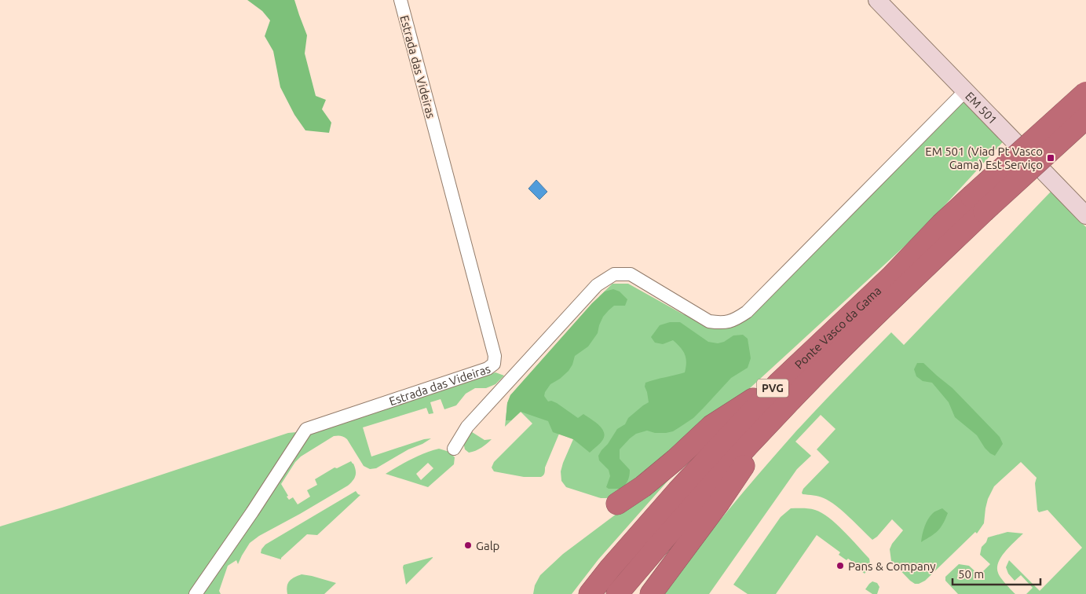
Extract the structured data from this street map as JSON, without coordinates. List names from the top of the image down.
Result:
{
  "streets": {
    "highway": ["Ponte Vasco da Gama", "PVG"],
    "main road": ["EM 501"],
    "street": ["Estrada das Videiras"]
  },
  "places": {
    "transit": ["EM 501 (Viad Pt Vasco Gama) Est Serviço"],
    "other": ["Galp", "Pans & Company"]
  },
  "scale_bar": "50 m"
}
